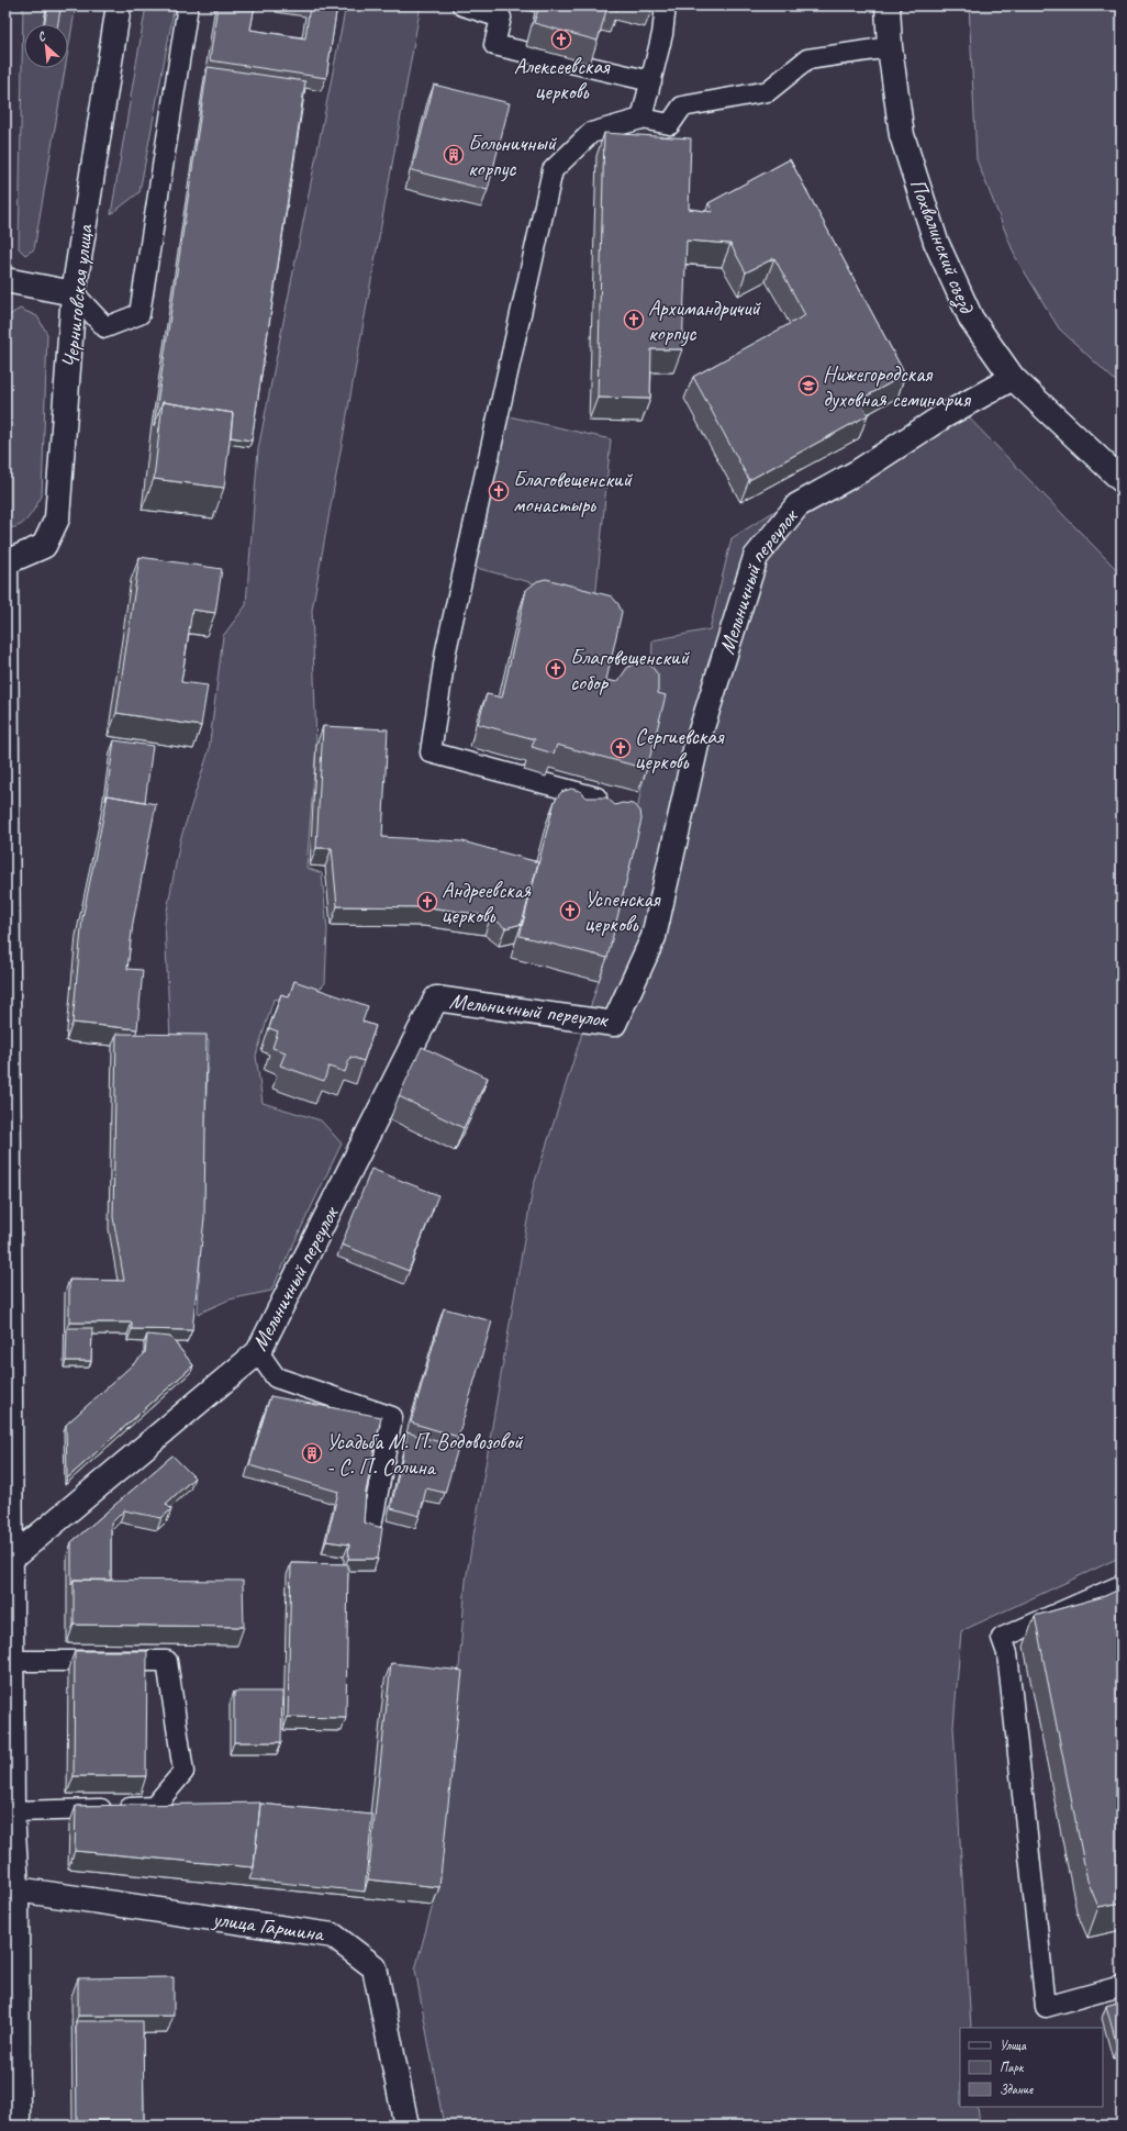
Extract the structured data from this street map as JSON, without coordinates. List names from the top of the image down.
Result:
{
  "streets": {
    "street": [
      "Похвалинский съезд",
      "Черниговская улица",
      "Мельничный переулок",
      "улица Гаршина"
    ]
  },
  "crossings": [
    ["Похвалинский съезд", "Мельничный переулок"],
    ["Черниговская улица", "Мельничный переулок"],
    ["Черниговская улица", "улица Гаршина"]
  ],
  "places": {
    "church": [
      "Алексеевская церковь",
      "Архимандричий корпус",
      "Благовещенский монастырь",
      "Благовещенский собор",
      "Сергиевская церковь",
      "Андреевская церковь",
      "Успенская церковь"
    ],
    "building": ["Больничный корпус", "Усадьба М. П. Водовозовой - С. П. Солина"],
    "school or university": ["Нижегородская духовная семинария"]
  },
  "legend": ["Улица", "Парк", "Здание"],
  "north": "top left"
}
